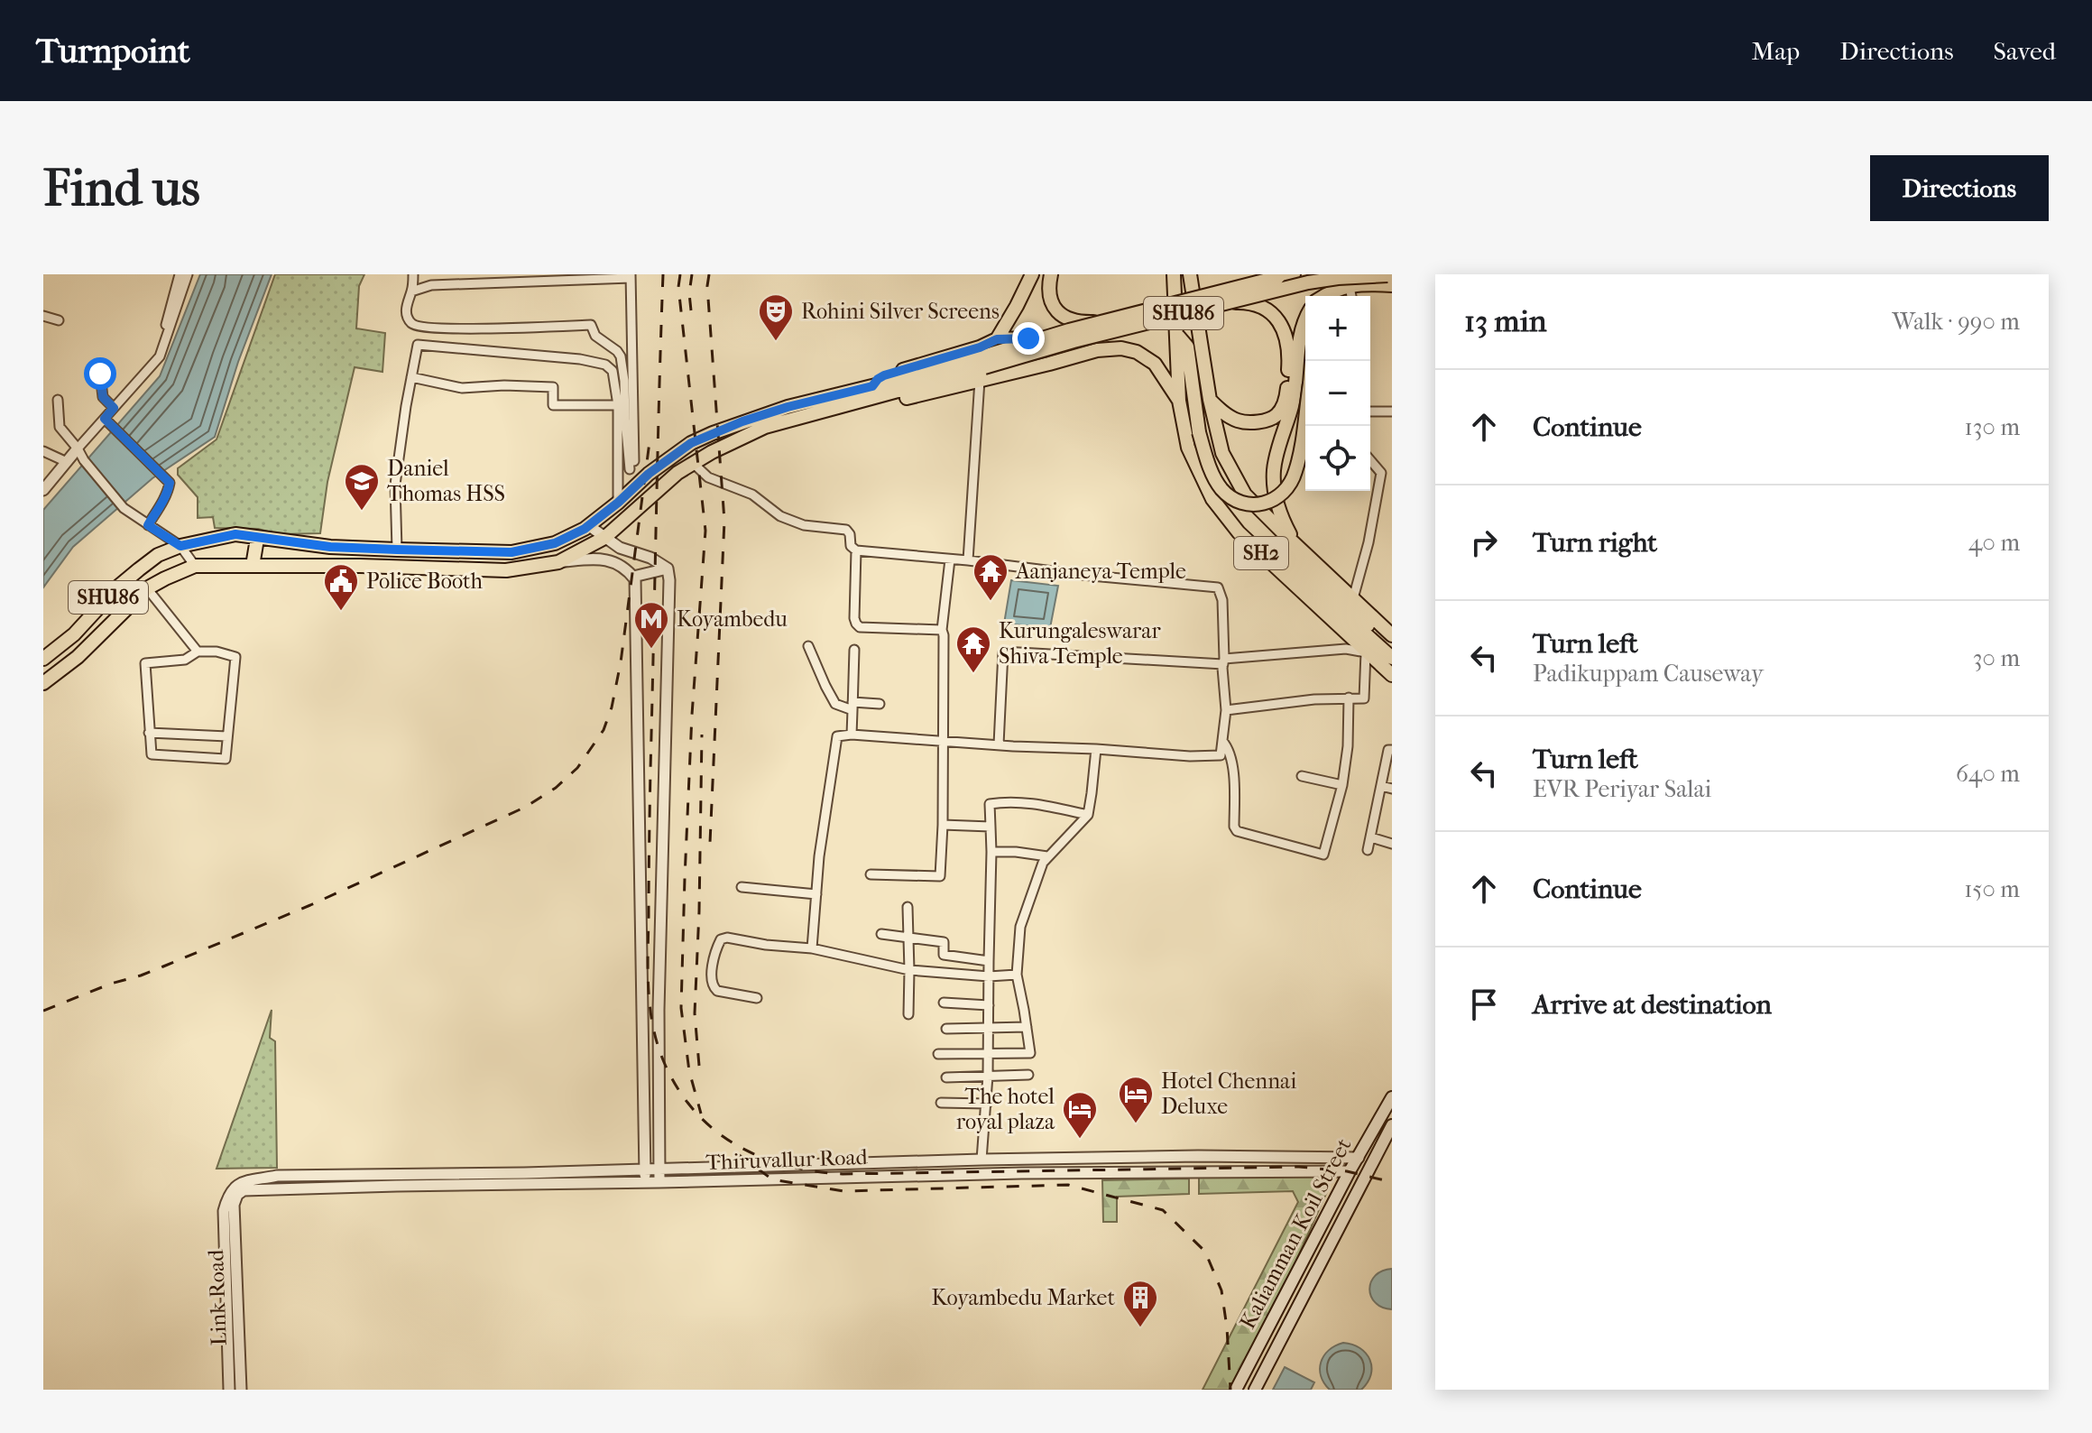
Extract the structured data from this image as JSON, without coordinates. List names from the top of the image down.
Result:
{
  "streets": {
    "main road": ["SHU86", "SH2", "Kaliamman Koil Street"],
    "street": ["Thiruvallur Road", "Link Road"]
  },
  "crossings": [
    ["Thiruvallur Road", "Kaliamman Koil Street"],
    ["Thiruvallur Road", "Link Road"]
  ],
  "places": {
    "theatre": ["Rohini Silver Screens"],
    "school or university": ["Daniel Thomas HSS"],
    "temple": ["Aanjaneya Temple", "Kurungaleswarar Shiva Temple"],
    "public building": ["Police Booth"],
    "metro station": ["Koyambedu"],
    "hotel": ["Hotel Chennai Deluxe", "The hotel royal plaza"],
    "building": ["Koyambedu Market"]
  },
  "page": {
    "header": "Turnpoint",
    "nav": ["Map", "Directions", "Saved"],
    "buttons": "Directions",
    "title": "Find us",
    "heading": ["13 min", "Walk · 990 m"],
    "map_buttons": ["+", "−"],
    "list": [
      ["Continue", "130 m"],
      ["Turn right", "40 m"],
      ["Turn left", "Padikuppam Causeway", "30 m"],
      ["Turn left", "EVR Periyar Salai", "640 m"],
      ["Continue", "150 m"],
      "Arrive at destination"
    ]
  }
}
